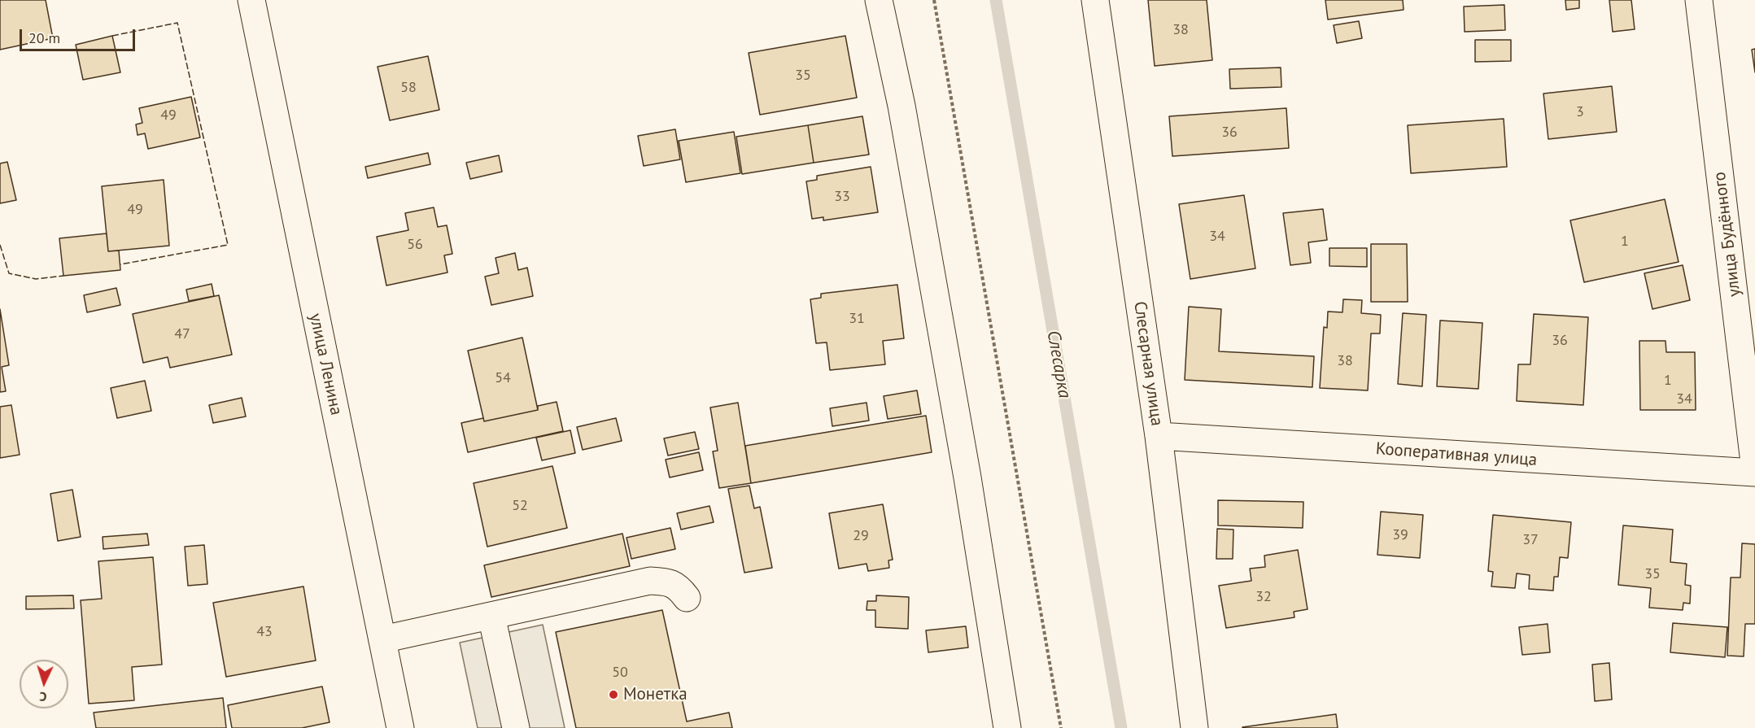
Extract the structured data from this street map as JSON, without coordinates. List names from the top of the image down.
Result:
{
  "streets": {
    "street": [
      "улица Будённого",
      "Слесарная улица",
      "улица Ленина",
      "Кооперативная улица"
    ]
  },
  "crossings": [
    ["улица Будённого", "Кооперативная улица"],
    ["Слесарная улица", "Кооперативная улица"]
  ],
  "water": ["Слесарка"],
  "places": ["Монетка"],
  "house_numbers": [
    "38",
    "35",
    "58",
    "3",
    "49",
    "36",
    "33",
    "49",
    "34",
    "1",
    "56",
    "31",
    "47",
    "36",
    "38",
    "54",
    "1",
    "34",
    "52",
    "39",
    "29",
    "37",
    "35",
    "32",
    "43",
    "50"
  ],
  "scale_bar": "20 m",
  "north": "bottom"
}
